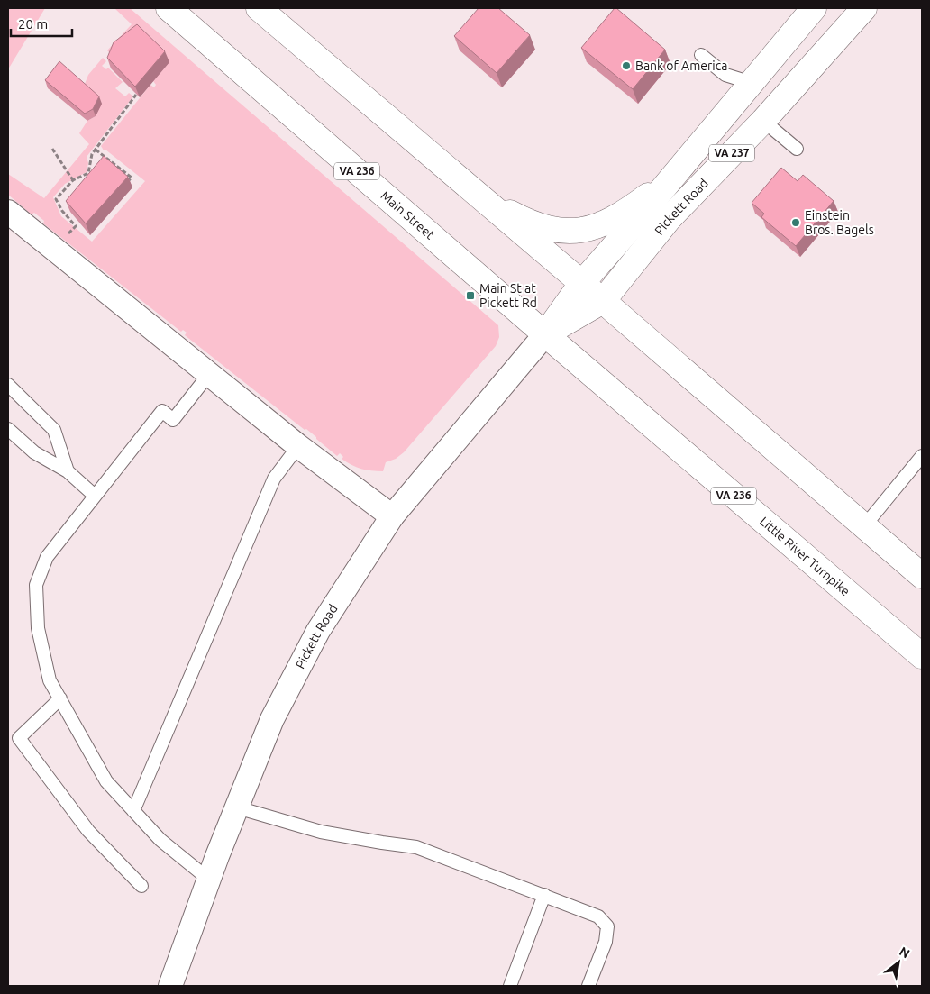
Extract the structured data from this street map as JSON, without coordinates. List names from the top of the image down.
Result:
{
  "streets": {
    "main road": [
      "VA 237",
      "VA 236",
      "Pickett Road",
      "Main Street",
      "Little River Turnpike"
    ]
  },
  "crossings": [
    ["Pickett Road", "Main Street"],
    ["Pickett Road", "Little River Turnpike"],
    ["Main Street", "Little River Turnpike"]
  ],
  "places": {
    "other": ["Bank of America", "Einstein Bros. Bagels"],
    "transit": ["Main St at Pickett Rd"]
  },
  "scale_bar": "20 m",
  "north": "top right"
}
